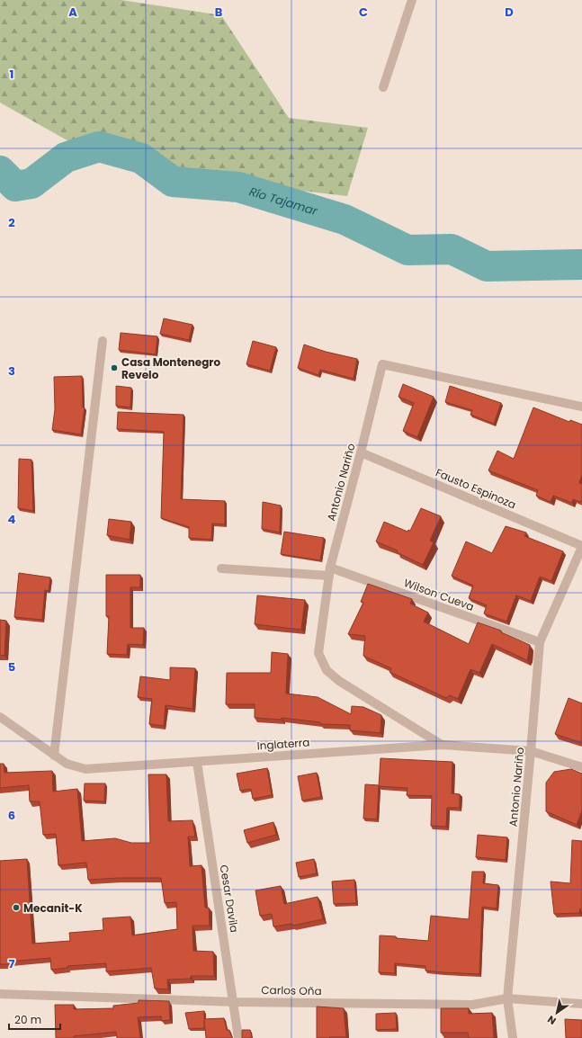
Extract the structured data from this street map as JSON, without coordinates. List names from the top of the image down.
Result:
{
  "streets": {
    "street": [
      "Antonio Nariño",
      "Fausto Espinoza",
      "Wilson Cueva",
      "Inglaterra",
      "Cesar Davila",
      "Carlos Oña"
    ]
  },
  "crossings": [
    ["Antonio Nariño", "Fausto Espinoza"],
    ["Antonio Nariño", "Wilson Cueva"],
    ["Antonio Nariño", "Inglaterra"],
    ["Antonio Nariño", "Carlos Oña"],
    ["Inglaterra", "Cesar Davila"],
    ["Cesar Davila", "Carlos Oña"]
  ],
  "water": ["Río Tajamar"],
  "places": ["Casa Montenegro Revelo", "Mecanit-K"],
  "scale_bar": "20 m",
  "north": "bottom left",
  "grid": {
    "columns": [
      "A",
      "B",
      "C",
      "D"
    ],
    "rows": [
      "1",
      "2",
      "3",
      "4",
      "5",
      "6",
      "7"
    ]
  }
}
